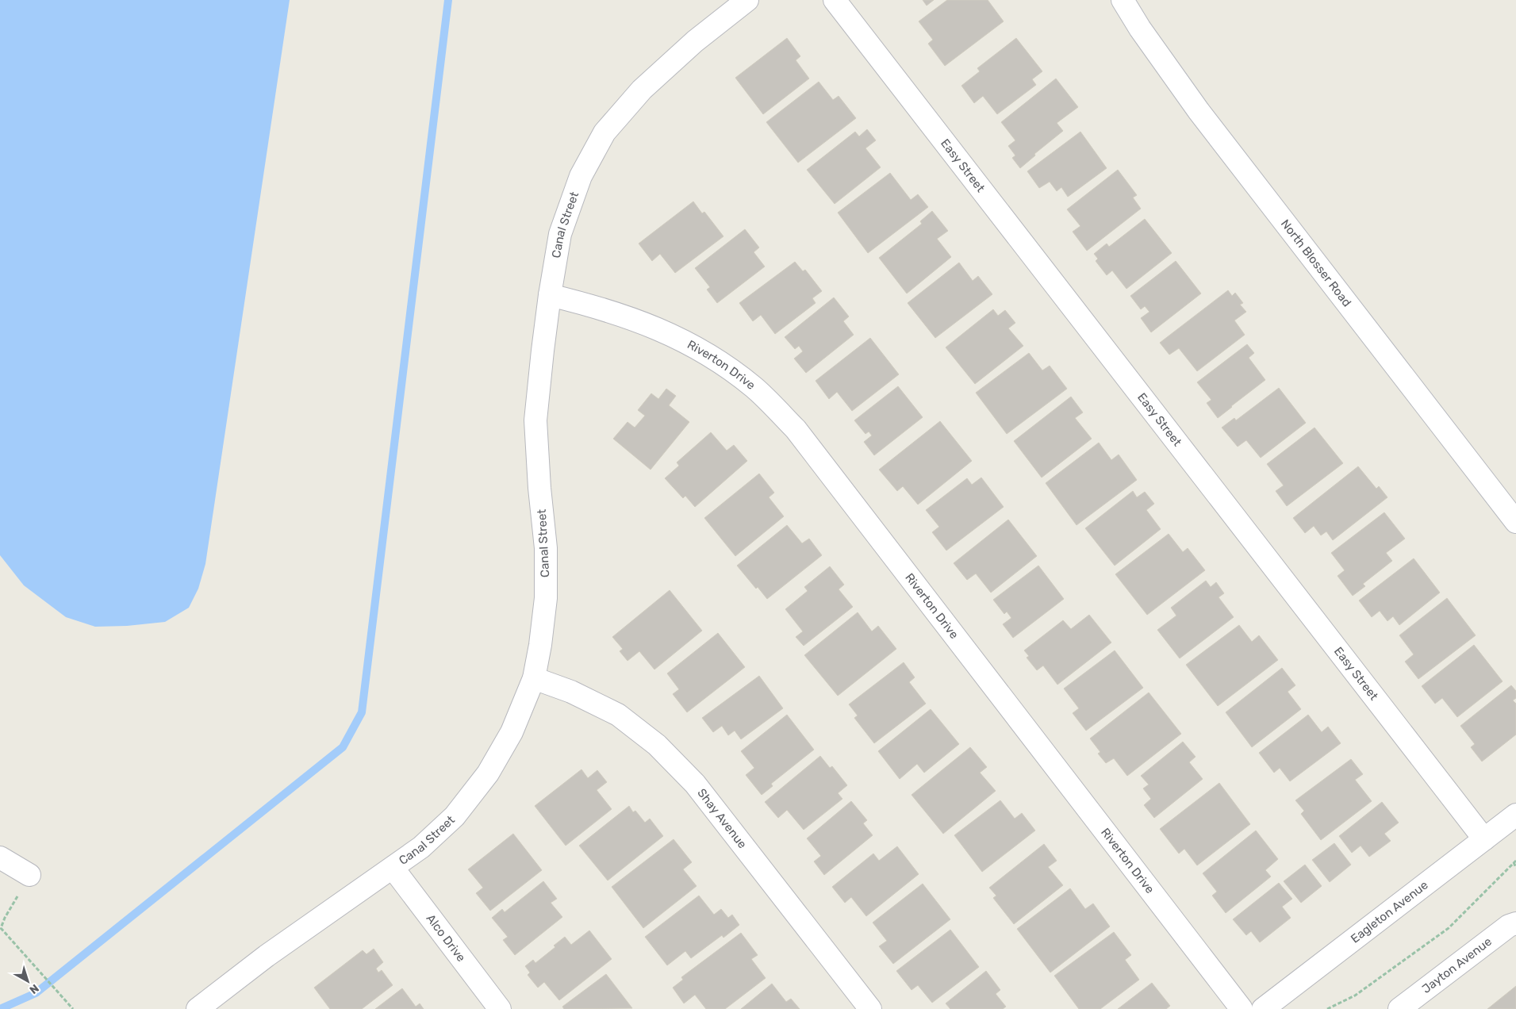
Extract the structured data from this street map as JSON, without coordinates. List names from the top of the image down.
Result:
{
  "streets": {
    "street": [
      "Easy Street",
      "Canal Street",
      "North Blosser Road",
      "Riverton Drive",
      "Shay Avenue",
      "Eagleton Avenue",
      "Alco Drive",
      "Jayton Avenue"
    ]
  },
  "crossings": [
    ["Easy Street", "Eagleton Avenue"],
    ["Canal Street", "Riverton Drive"],
    ["Canal Street", "Shay Avenue"],
    ["Canal Street", "Alco Drive"]
  ],
  "north": "bottom right"
}
